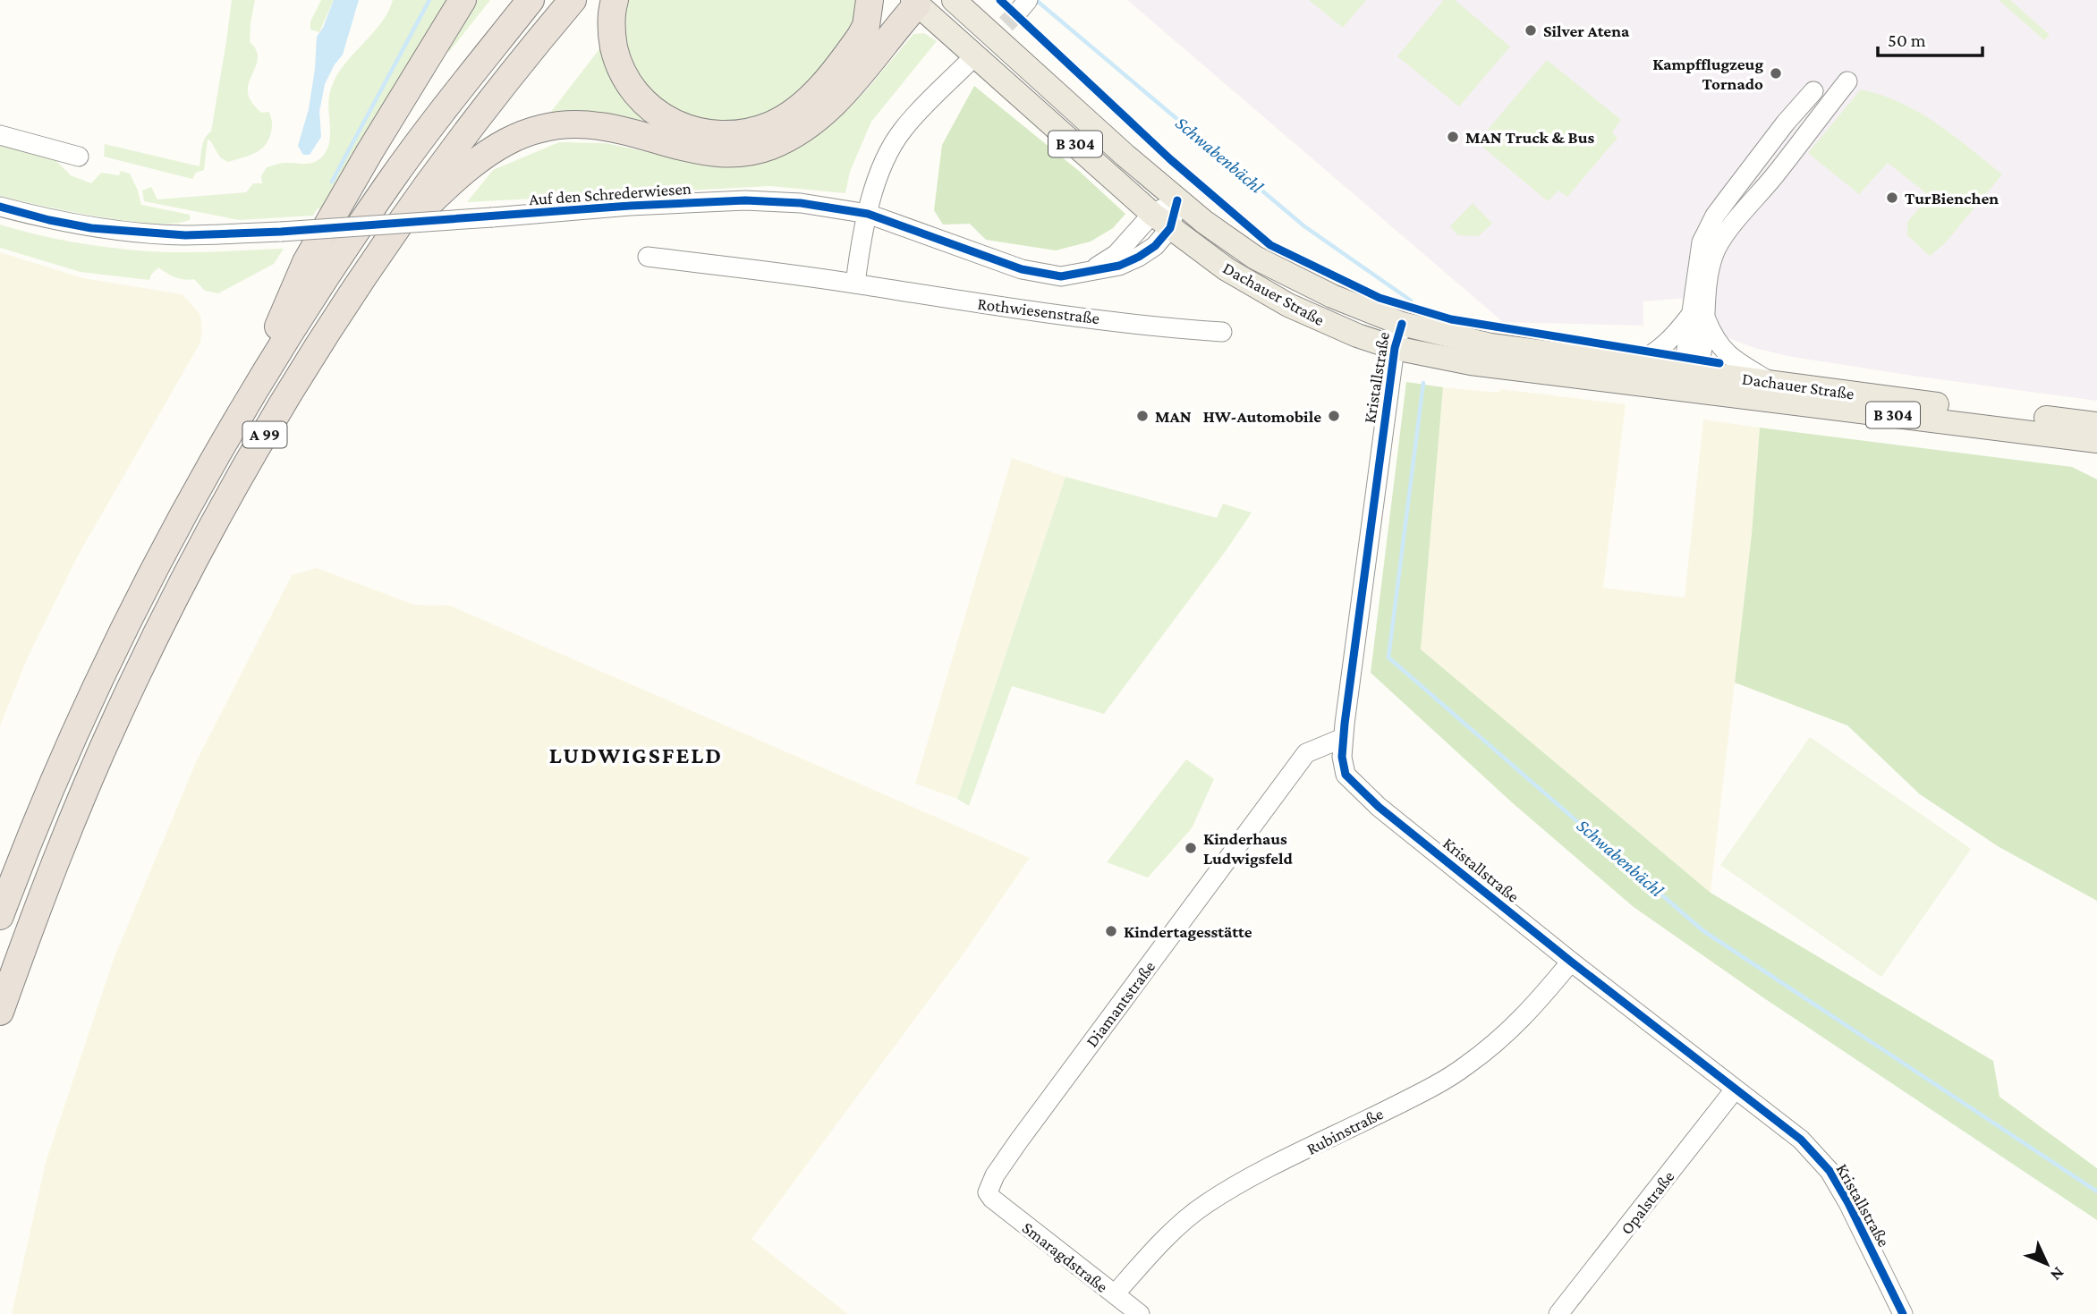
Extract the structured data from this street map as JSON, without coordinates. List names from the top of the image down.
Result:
{
  "streets": {
    "highway": ["A 99"],
    "main road": ["B 304", "Dachauer Straße"],
    "street": [
      "Auf den Schrederwiesen",
      "Rothwiesenstraße",
      "Kristallstraße",
      "Diamantstraße",
      "Rubinstraße",
      "Opalstraße",
      "Smaragdstraße"
    ]
  },
  "crossings": [
    ["Auf den Schrederwiesen", "Dachauer Straße"],
    ["Dachauer Straße", "Kristallstraße"],
    ["Kristallstraße", "Diamantstraße"],
    ["Kristallstraße", "Rubinstraße"],
    ["Kristallstraße", "Opalstraße"],
    ["Diamantstraße", "Smaragdstraße"],
    ["Rubinstraße", "Smaragdstraße"]
  ],
  "districts": ["LUDWIGSFELD"],
  "water": ["Schwabenbächl"],
  "places": [
    "Silver Atena",
    "Kampfflugzeug Tornado",
    "MAN Truck & Bus",
    "TurBienchen",
    "MAN",
    "HW-Automobile",
    "Kinderhaus Ludwigsfeld",
    "Kindertagesstätte"
  ],
  "scale_bar": "50 m",
  "north": "bottom right"
}
